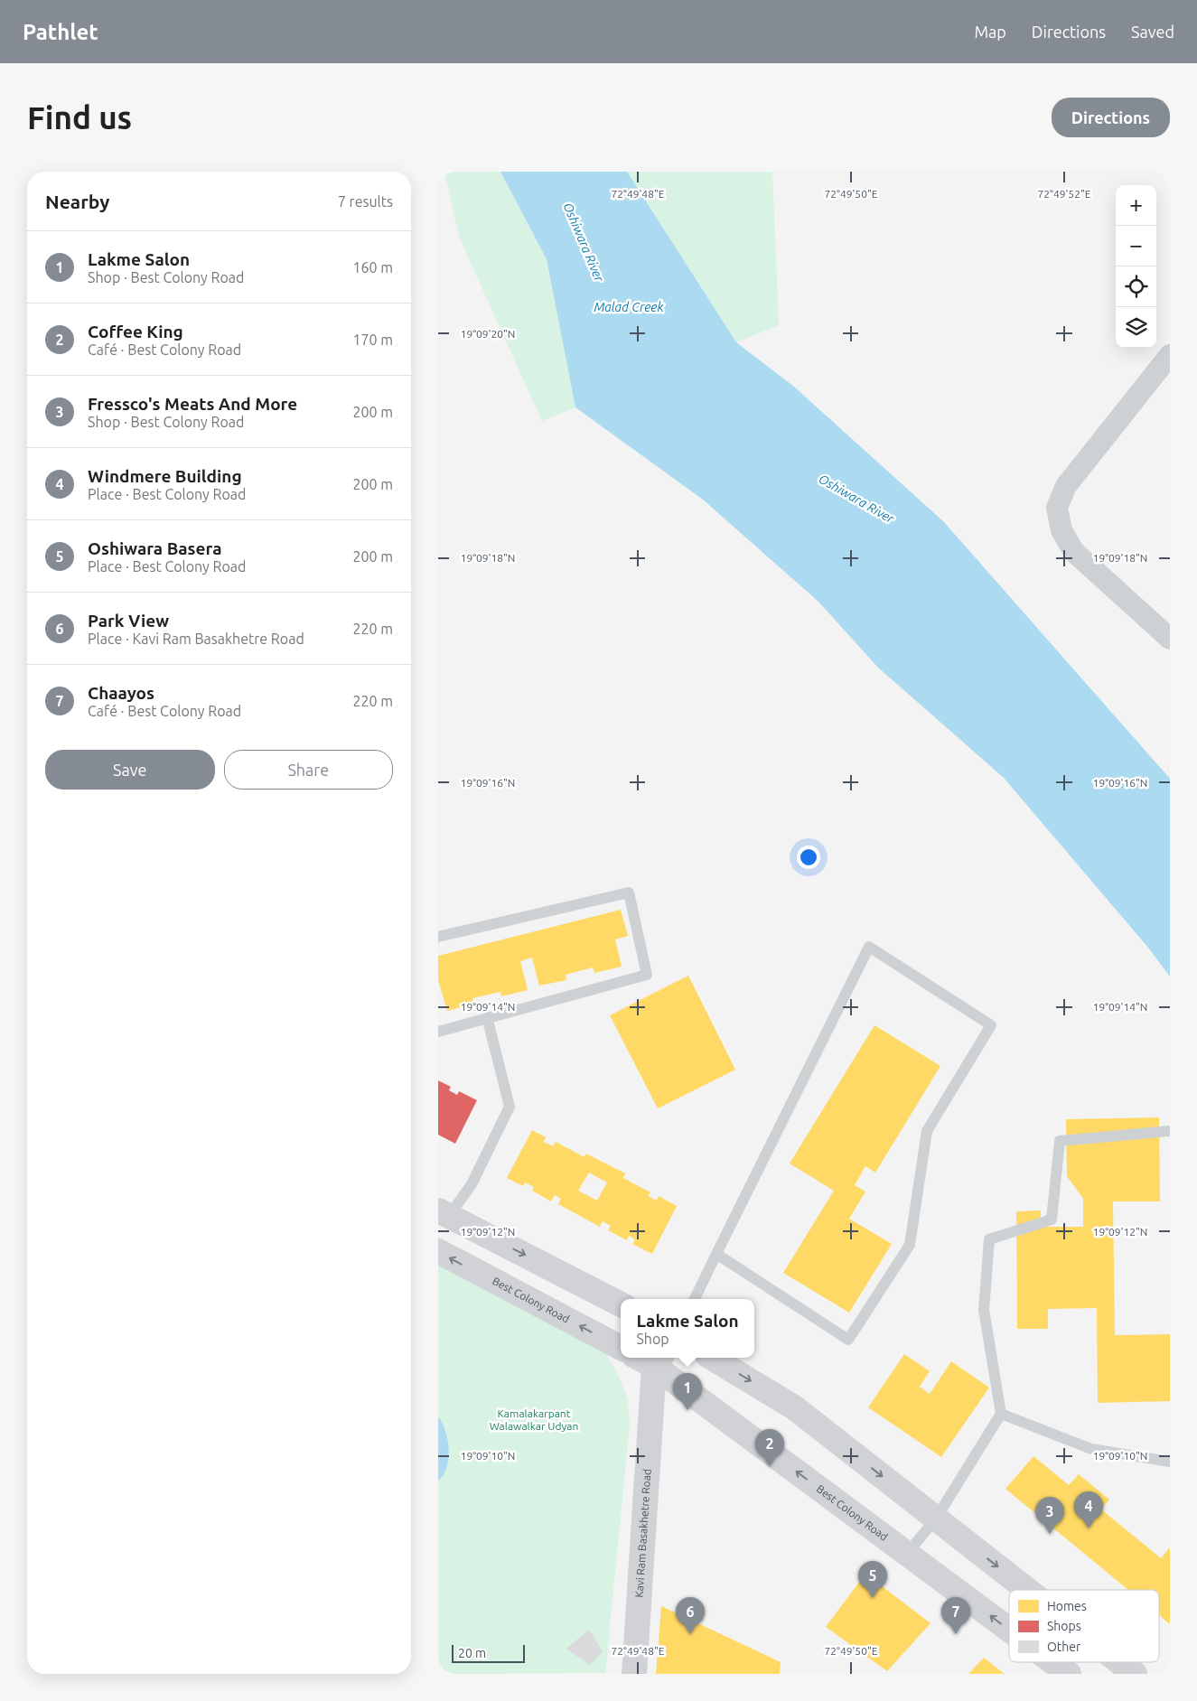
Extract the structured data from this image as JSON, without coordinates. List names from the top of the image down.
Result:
{
  "streets": {
    "street": ["Best Colony Road", "Kavi Ram Basakhetre Road"]
  },
  "crossings": [
    ["Best Colony Road", "Kavi Ram Basakhetre Road"]
  ],
  "water": ["Oshiwara River", "Malad Creek"],
  "parks": ["Kamalakarpant Walawalkar Udyan"],
  "legend": ["Homes", "Shops", "Other"],
  "scale_bar": "20 m",
  "page": {
    "header": "Pathlet",
    "nav": ["Map", "Directions", "Saved"],
    "buttons": [
      "Directions",
      ["Save", "Share"]
    ],
    "title": "Find us",
    "heading": ["Nearby", "7 results"],
    "map_buttons": ["+", "−"],
    "list": [
      {
        "mark": "1",
        "name": "Lakme Salon",
        "note": "Shop · Best Colony Road",
        "value": "160 m"
      },
      {
        "mark": "2",
        "name": "Coffee King",
        "note": "Café · Best Colony Road",
        "value": "170 m"
      },
      {
        "mark": "3",
        "name": "Fressco's Meats And More",
        "note": "Shop · Best Colony Road",
        "value": "200 m"
      },
      {
        "mark": "4",
        "name": "Windmere Building",
        "note": "Place · Best Colony Road",
        "value": "200 m"
      },
      {
        "mark": "5",
        "name": "Oshiwara Basera",
        "note": "Place · Best Colony Road",
        "value": "200 m"
      },
      {
        "mark": "6",
        "name": "Park View",
        "note": "Place · Kavi Ram Basakhetre Road",
        "value": "220 m"
      },
      {
        "mark": "7",
        "name": "Chaayos",
        "note": "Café · Best Colony Road",
        "value": "220 m"
      }
    ],
    "popup": ["Lakme Salon", "Shop"],
    "pins": [
      "1",
      "2",
      "4",
      "3",
      "5",
      "6",
      "7"
    ],
    "scale": "20 m"
  },
  "coordinates": [
    "72°49'48\"E",
    "72°49'50\"E",
    "72°49'52\"E",
    "19°09'20\"N",
    "19°09'18\"N",
    "19°09'16\"N",
    "19°09'14\"N",
    "19°09'12\"N",
    "19°09'10\"N"
  ]
}
